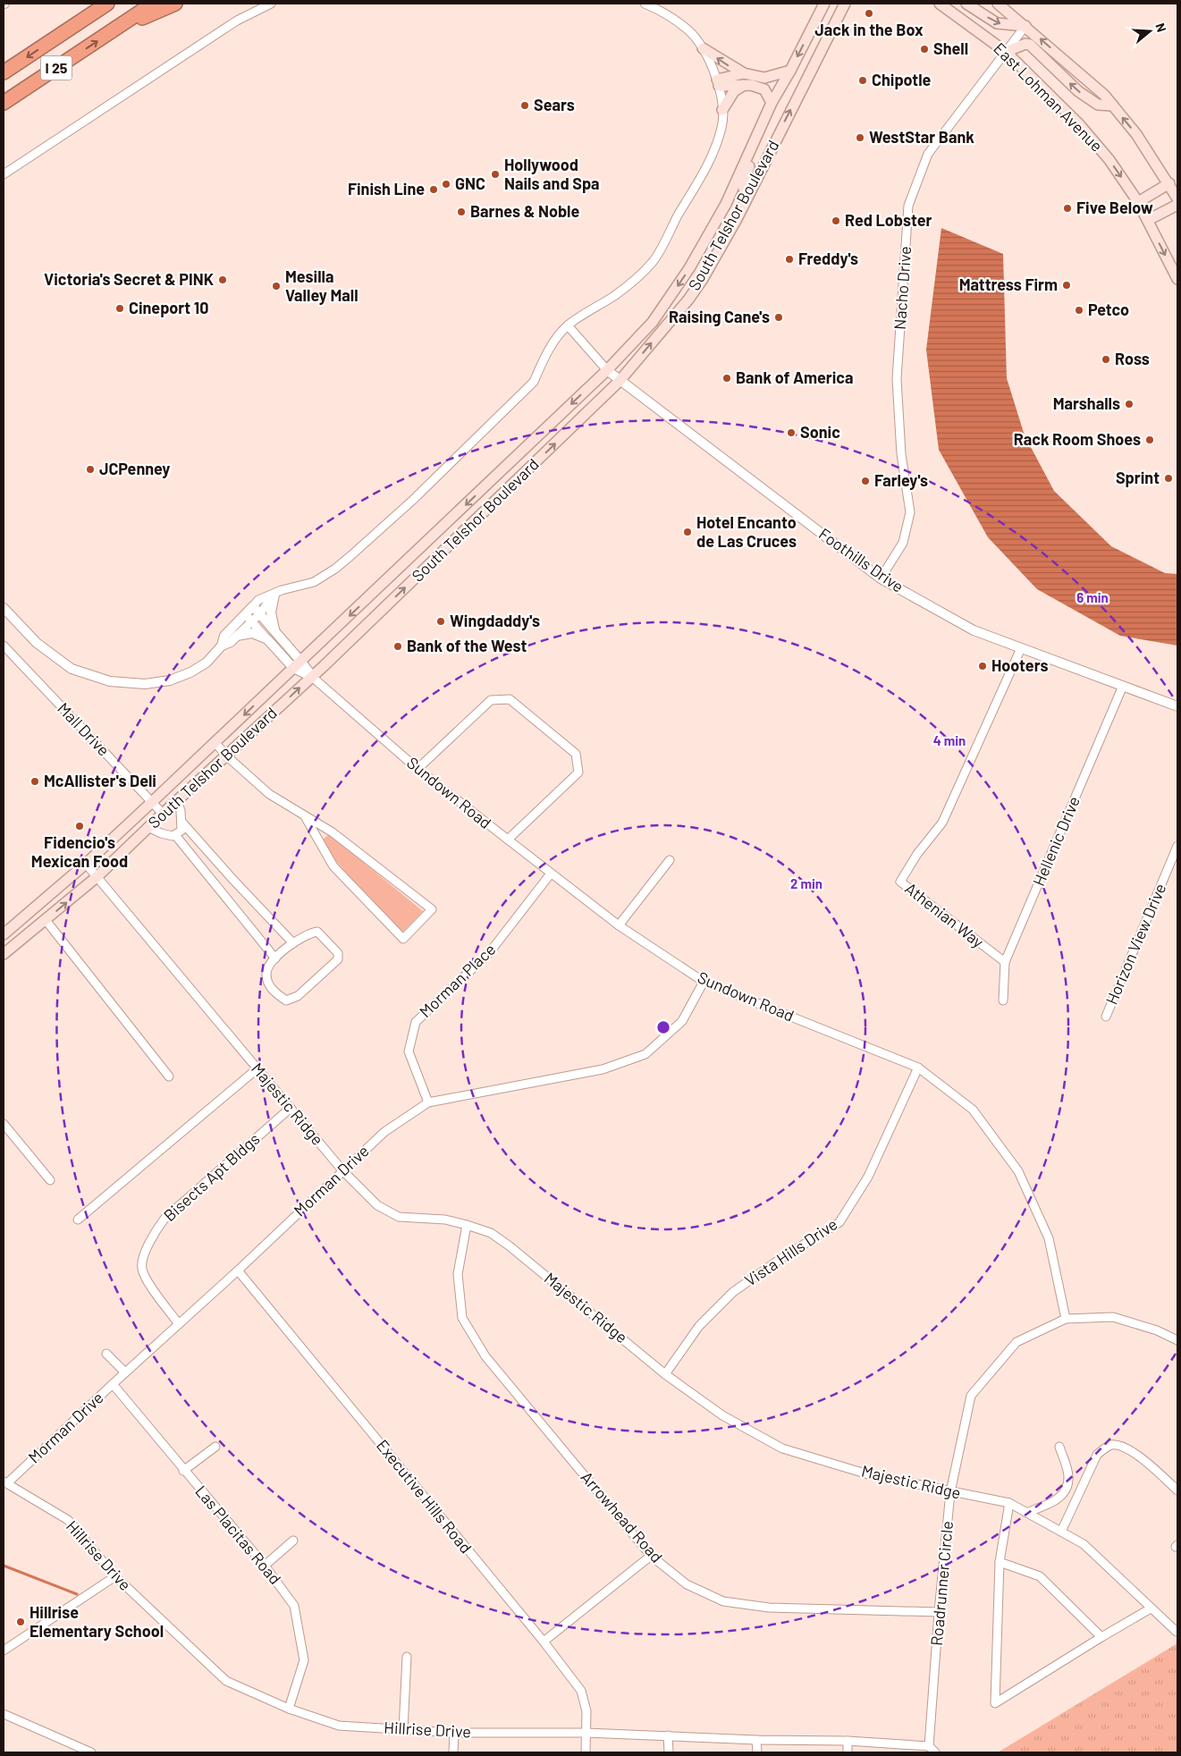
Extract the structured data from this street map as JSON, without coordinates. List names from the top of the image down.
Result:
{
  "streets": {
    "highway": ["I 25"],
    "main road": ["East Lohman Avenue", "South Telshor Boulevard"],
    "street": [
      "Nacho Drive",
      "Foothills Drive",
      "Mall Drive",
      "Sundown Road",
      "Hellenic Drive",
      "Athenian Way",
      "Horizon View Drive",
      "Morman Place",
      "Majestic Ridge",
      "Bisects Apt Bldgs",
      "Morman Drive",
      "Vista Hills Drive",
      "Executive Hills Road",
      "Arrowhead Road",
      "Las Placitas Road",
      "Hillrise Drive",
      "Roadrunner Circle"
    ]
  },
  "crossings": [
    ["East Lohman Avenue", "Nacho Drive"],
    ["South Telshor Boulevard", "Foothills Drive"],
    ["South Telshor Boulevard", "Mall Drive"],
    ["South Telshor Boulevard", "Sundown Road"],
    ["South Telshor Boulevard", "Majestic Ridge"],
    ["Nacho Drive", "Foothills Drive"],
    ["Foothills Drive", "Hellenic Drive"],
    ["Foothills Drive", "Athenian Way"],
    ["Sundown Road", "Morman Place"],
    ["Sundown Road", "Morman Drive"],
    ["Sundown Road", "Vista Hills Drive"],
    ["Sundown Road", "Roadrunner Circle"],
    ["Hellenic Drive", "Athenian Way"],
    ["Morman Place", "Morman Drive"],
    ["Majestic Ridge", "Bisects Apt Bldgs"],
    ["Majestic Ridge", "Morman Drive"],
    ["Majestic Ridge", "Vista Hills Drive"],
    ["Majestic Ridge", "Arrowhead Road"],
    ["Majestic Ridge", "Roadrunner Circle"],
    ["Bisects Apt Bldgs", "Morman Drive"],
    ["Morman Drive", "Executive Hills Road"],
    ["Morman Drive", "Las Placitas Road"],
    ["Morman Drive", "Hillrise Drive"],
    ["Executive Hills Road", "Hillrise Drive"],
    ["Arrowhead Road", "Roadrunner Circle"],
    ["Las Placitas Road", "Hillrise Drive"],
    ["Hillrise Drive", "Roadrunner Circle"]
  ],
  "places": [
    "Jack in the Box",
    "Shell",
    "Chipotle",
    "Sears",
    "WestStar Bank",
    "Hollywood Nails and Spa",
    "GNC",
    "Finish Line",
    "Five Below",
    "Barnes & Noble",
    "Red Lobster",
    "Freddy's",
    "Victoria's Secret & PINK",
    "Mattress Firm",
    "Mesilla Valley Mall",
    "Cineport 10",
    "Petco",
    "Raising Cane's",
    "Ross",
    "Bank of America",
    "Marshalls",
    "Sonic",
    "Rack Room Shoes",
    "JCPenney",
    "Sprint",
    "Farley's",
    "Hotel Encanto de Las Cruces",
    "Wingdaddy's",
    "Bank of the West",
    "Hooters",
    "McAllister's Deli",
    "Fidencio's Mexican Food",
    "Hillrise Elementary School"
  ],
  "north": "right",
  "rings": ["6 min", "4 min", "2 min"]
}
